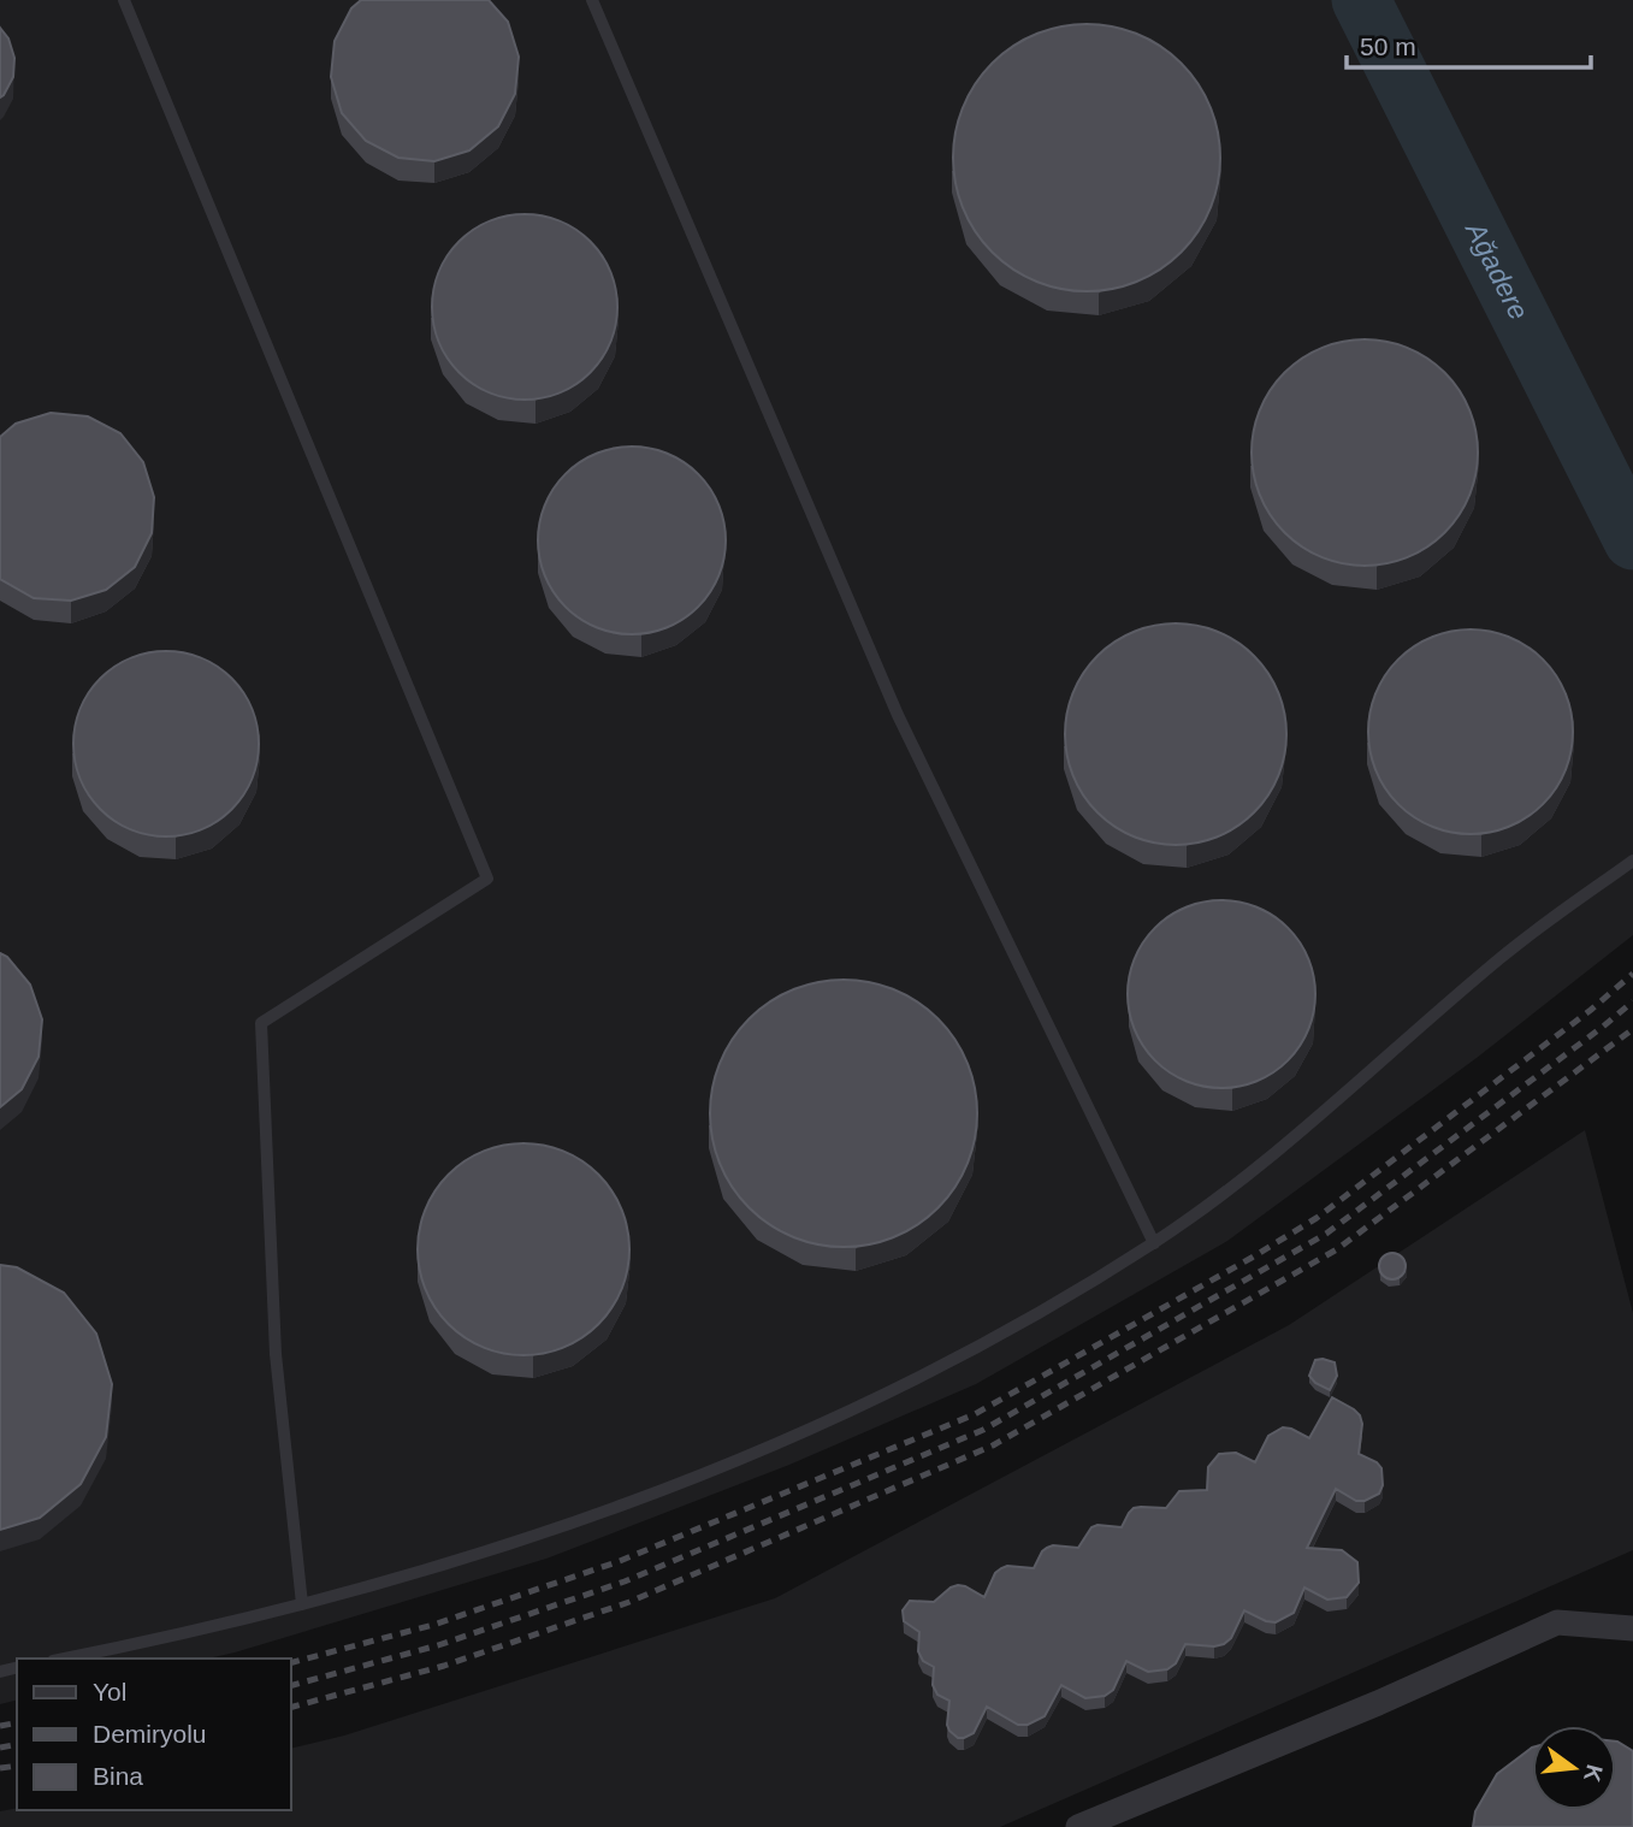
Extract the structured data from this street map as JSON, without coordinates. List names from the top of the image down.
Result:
{
  "water": ["Ağadere"],
  "legend": ["Yol", "Demiryolu", "Bina"],
  "scale_bar": "50 m",
  "north": "right"
}
